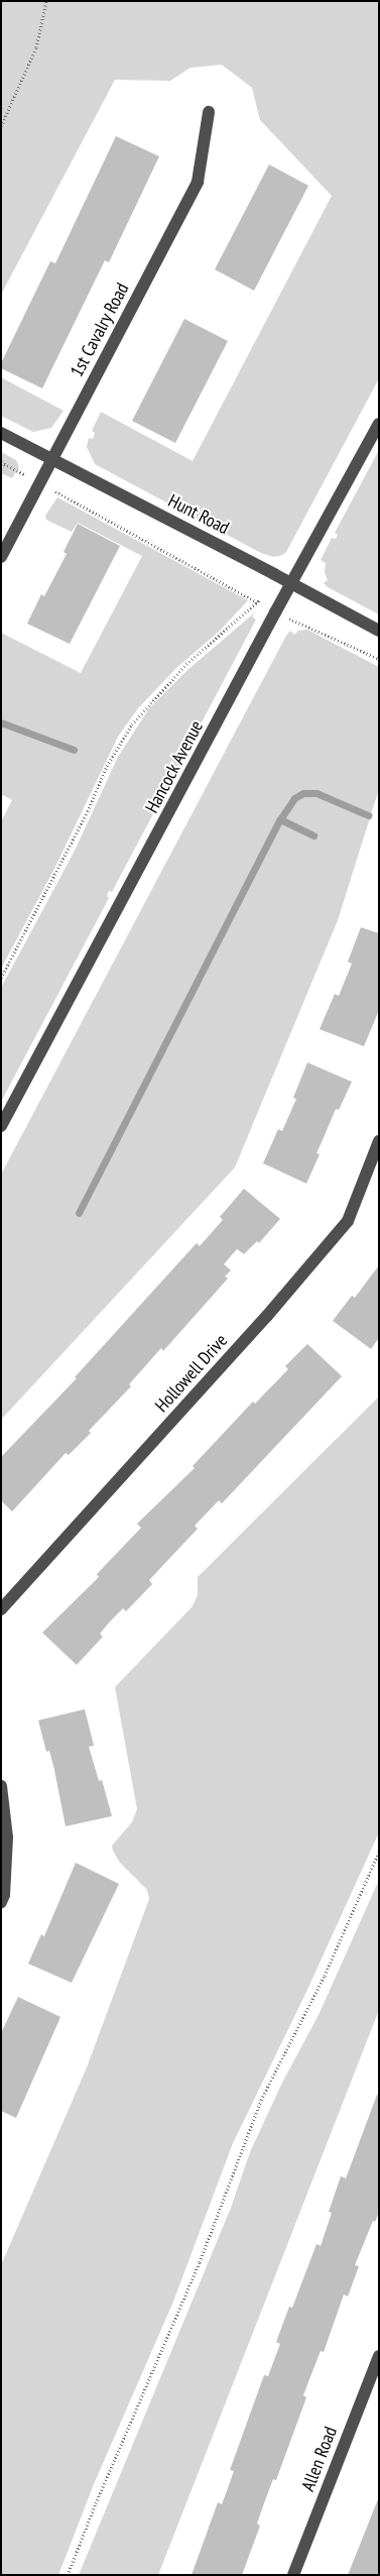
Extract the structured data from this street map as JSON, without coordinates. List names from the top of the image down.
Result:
{
  "streets": {
    "street": [
      "1st Cavalry Road",
      "Hunt Road",
      "Hancock Avenue",
      "Hollowell Drive",
      "Allen Road"
    ]
  },
  "crossings": [
    ["1st Cavalry Road", "Hunt Road"],
    ["Hunt Road", "Hancock Avenue"]
  ]
}
